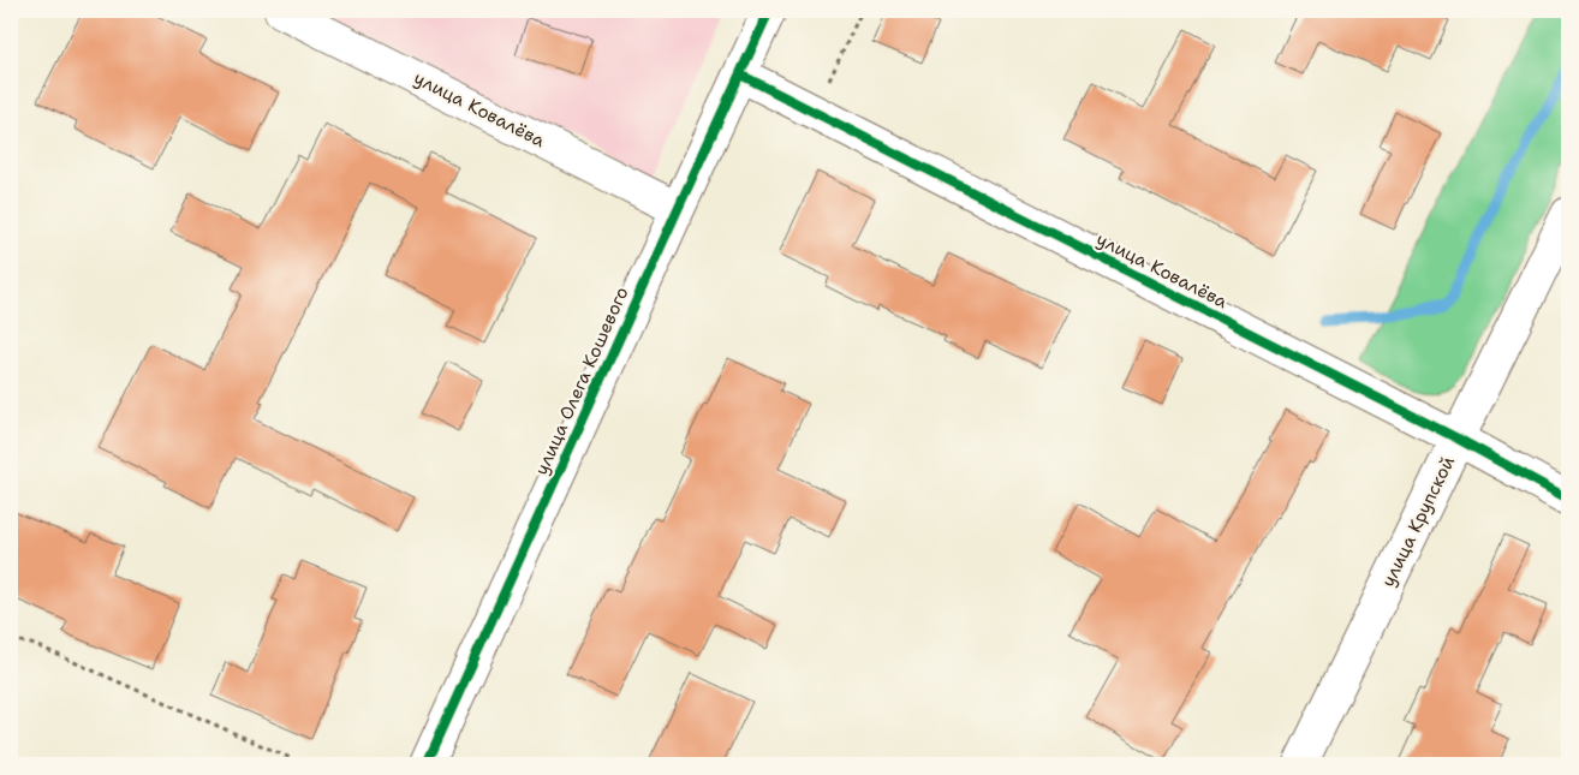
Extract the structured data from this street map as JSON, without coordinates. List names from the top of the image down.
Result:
{
  "streets": {
    "street": ["улица Ковалёва", "улица Олега Кошевого", "улица Крупской"]
  },
  "crossings": [
    ["улица Ковалёва", "улица Олега Кошевого"],
    ["улица Ковалёва", "улица Крупской"]
  ]
}
